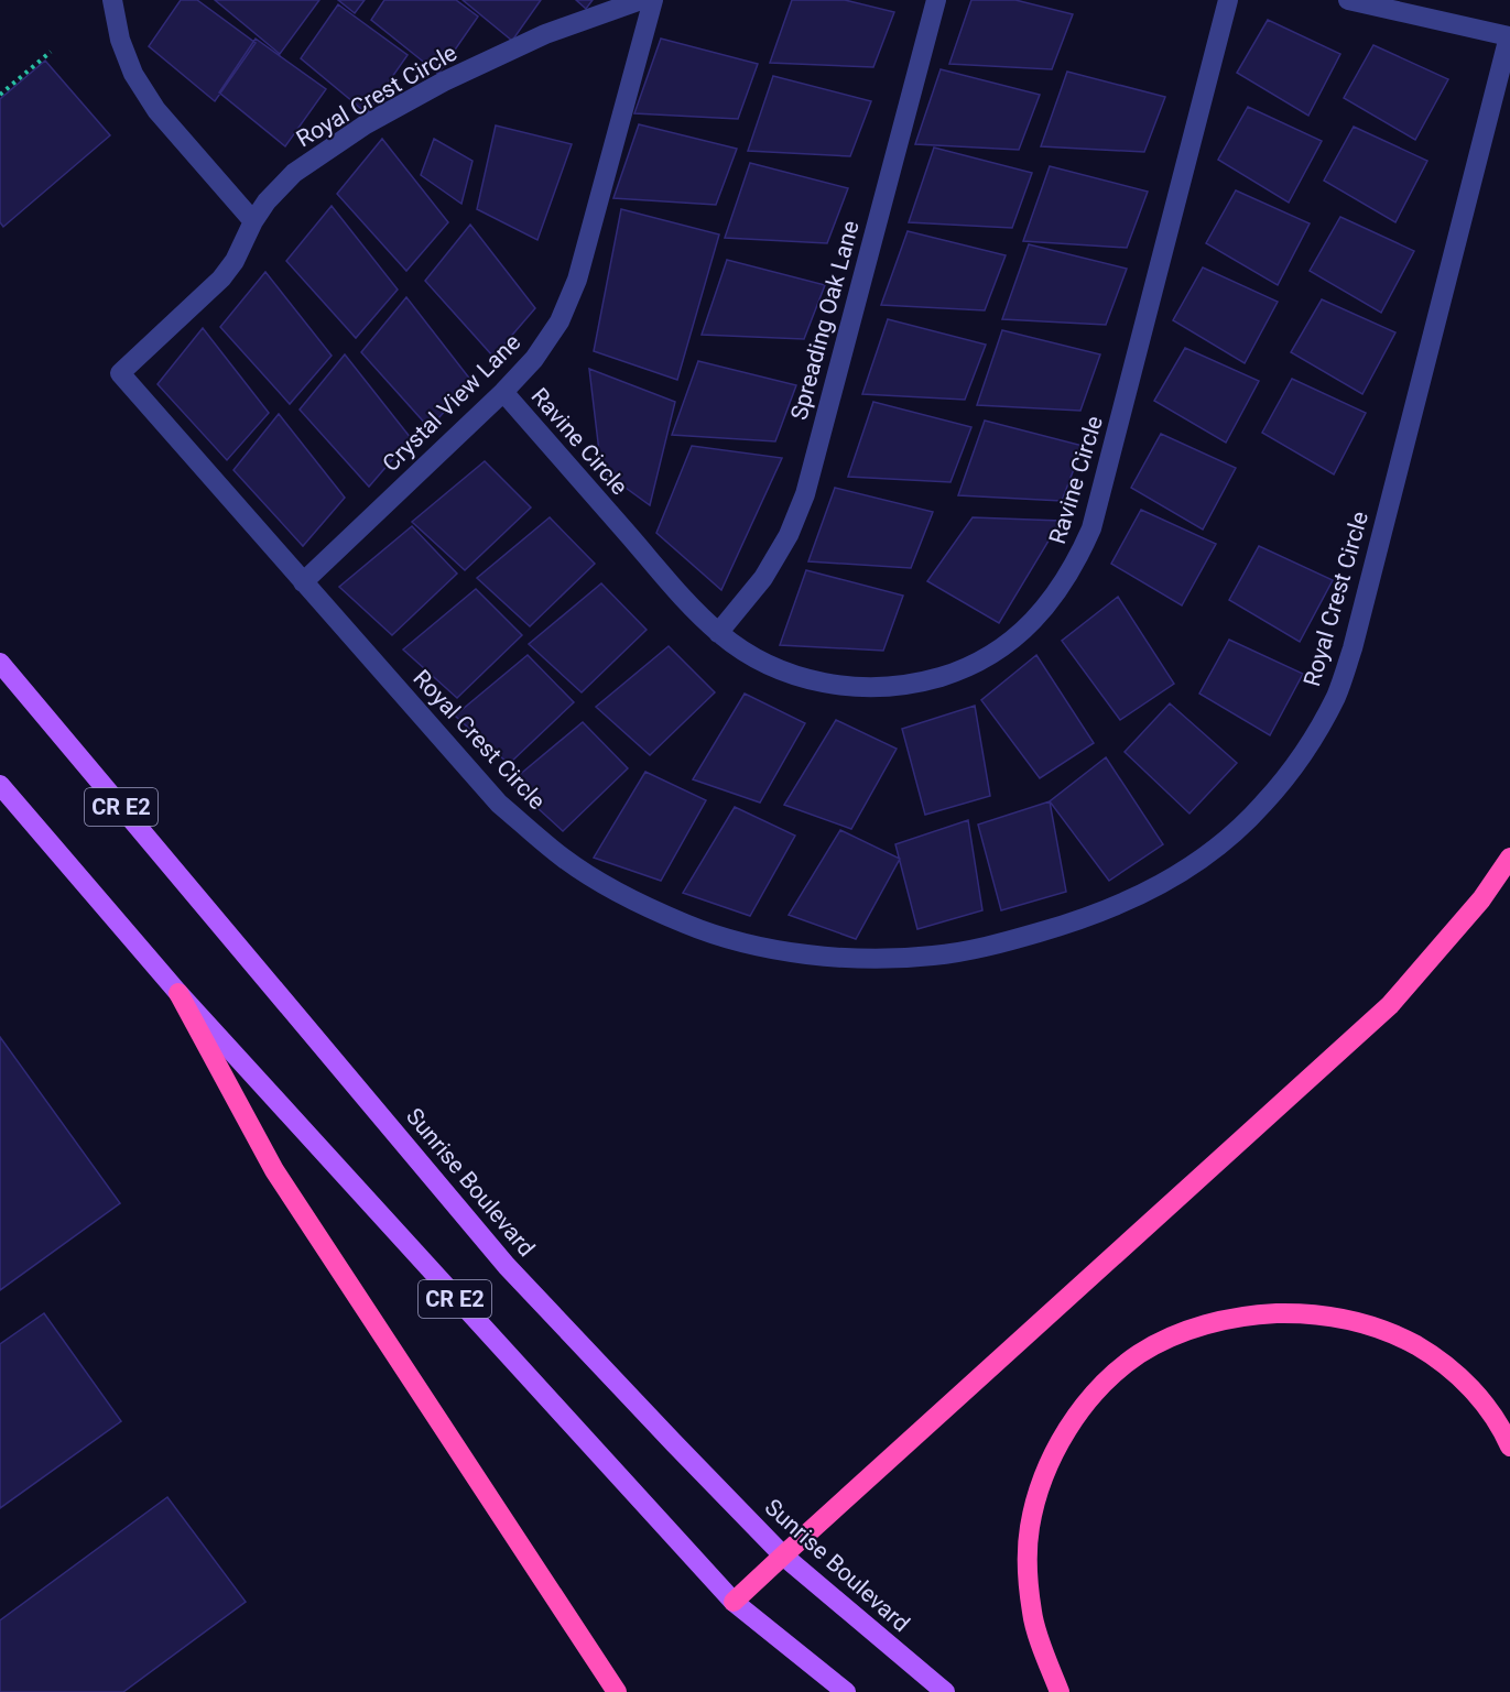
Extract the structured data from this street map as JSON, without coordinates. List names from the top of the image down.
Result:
{
  "streets": {
    "main road": ["CR E2", "Sunrise Boulevard"],
    "street": [
      "Royal Crest Circle",
      "Spreading Oak Lane",
      "Crystal View Lane",
      "Ravine Circle"
    ]
  },
  "crossings": [
    ["Royal Crest Circle", "Crystal View Lane"],
    ["Spreading Oak Lane", "Ravine Circle"],
    ["Crystal View Lane", "Ravine Circle"]
  ]
}
